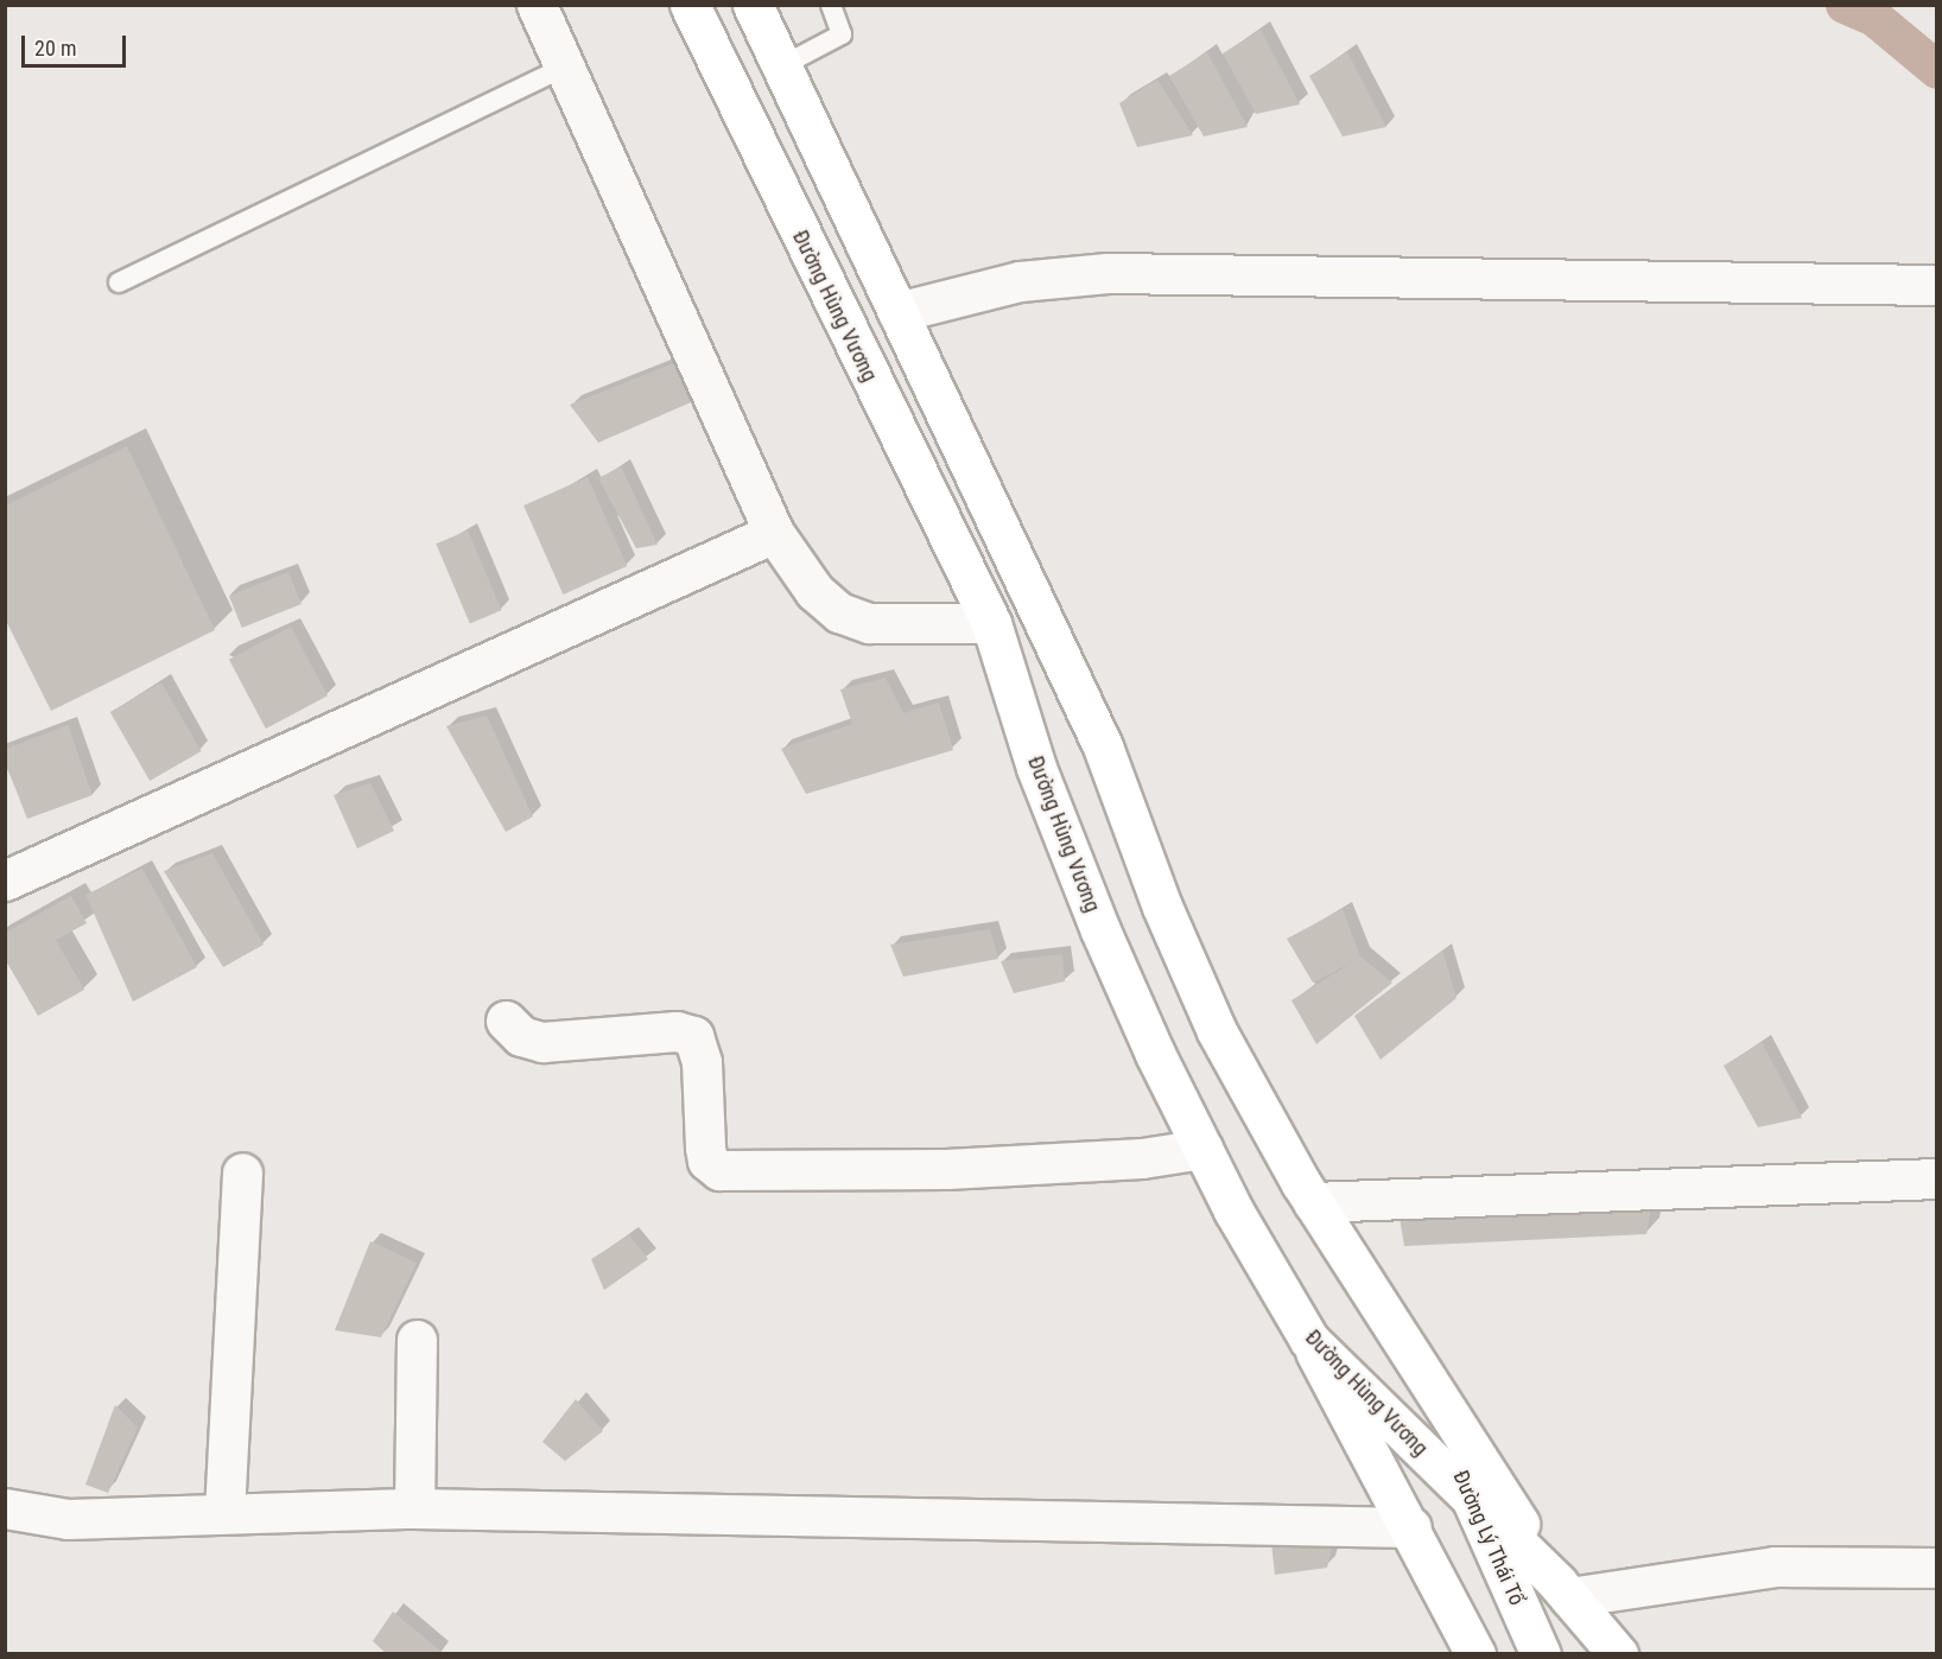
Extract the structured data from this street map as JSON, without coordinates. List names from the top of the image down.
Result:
{
  "streets": {
    "main road": ["Đường Hùng Vương", "Đường Lý Thái Tổ"]
  },
  "crossings": [
    ["Đường Hùng Vương", "Đường Lý Thái Tổ"]
  ],
  "scale_bar": "20 m"
}
